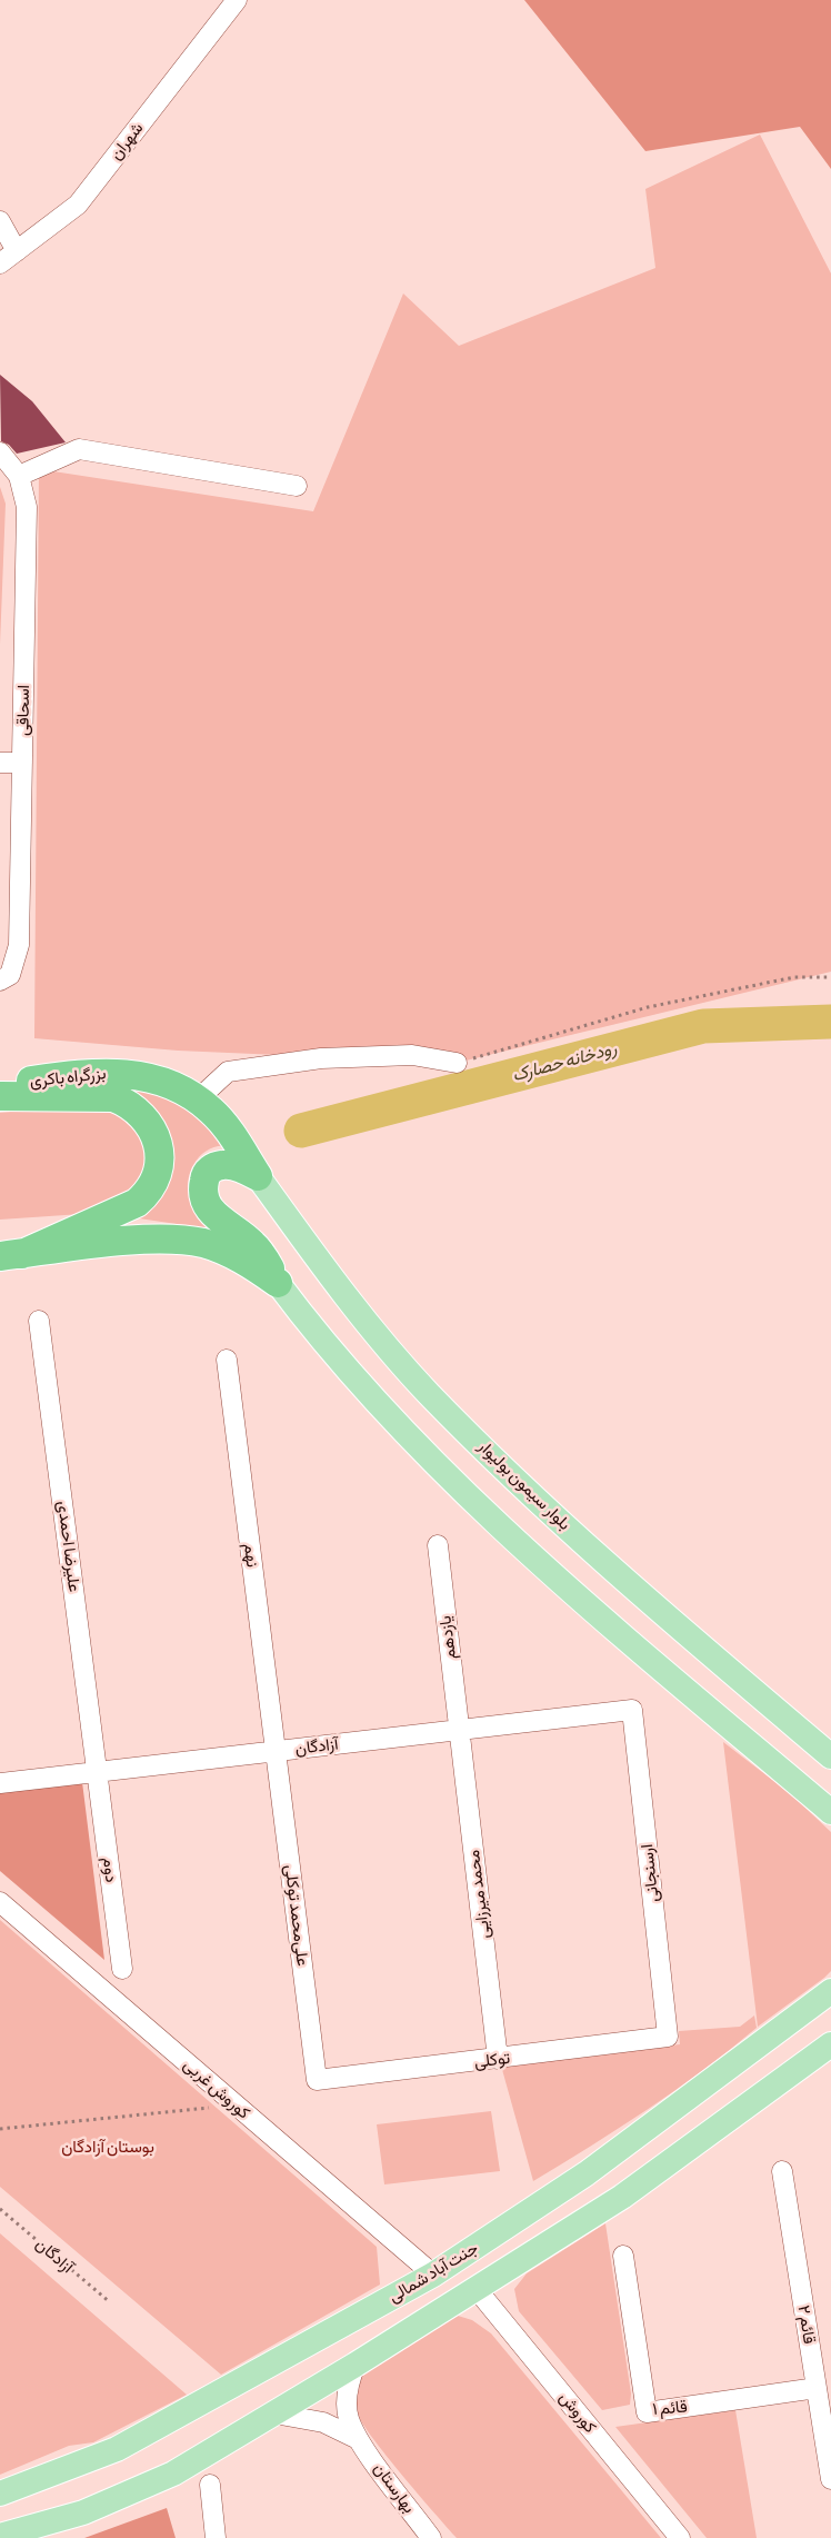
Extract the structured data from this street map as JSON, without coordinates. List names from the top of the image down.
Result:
{
  "streets": {
    "highway": ["بزرگراه باکری"],
    "main road": ["بلوار سیمون بولیوار", "جنت آباد شمالی"],
    "street": [
      "شهران",
      "اسحاقی",
      "علیرضا احمدی",
      "نهم",
      "یازدهم",
      "آزادگان",
      "دوم",
      "ارسنجانی",
      "محمد میرزایی",
      "علی‌محمد توکلی",
      "توکلی",
      "کوروش غربی",
      "قائم ۲",
      "قائم ۱",
      "کوروش",
      "بهارستان"
    ]
  },
  "crossings": [
    ["بزرگراه باکری", "بلوار سیمون بولیوار"],
    ["علیرضا احمدی", "آزادگان"],
    ["علیرضا احمدی", "دوم"],
    ["نهم", "آزادگان"],
    ["نهم", "علی‌محمد توکلی"],
    ["یازدهم", "آزادگان"],
    ["یازدهم", "محمد میرزایی"],
    ["آزادگان", "دوم"],
    ["آزادگان", "ارسنجانی"],
    ["آزادگان", "محمد میرزایی"],
    ["آزادگان", "علی‌محمد توکلی"],
    ["ارسنجانی", "توکلی"],
    ["محمد میرزایی", "توکلی"],
    ["علی‌محمد توکلی", "توکلی"],
    ["کوروش غربی", "جنت آباد شمالی"],
    ["جنت آباد شمالی", "کوروش"],
    ["جنت آباد شمالی", "بهارستان"],
    ["قائم ۲", "قائم ۱"]
  ],
  "water": ["رودخانه حصارک"],
  "parks": ["بوستان آزادگان"]
}
